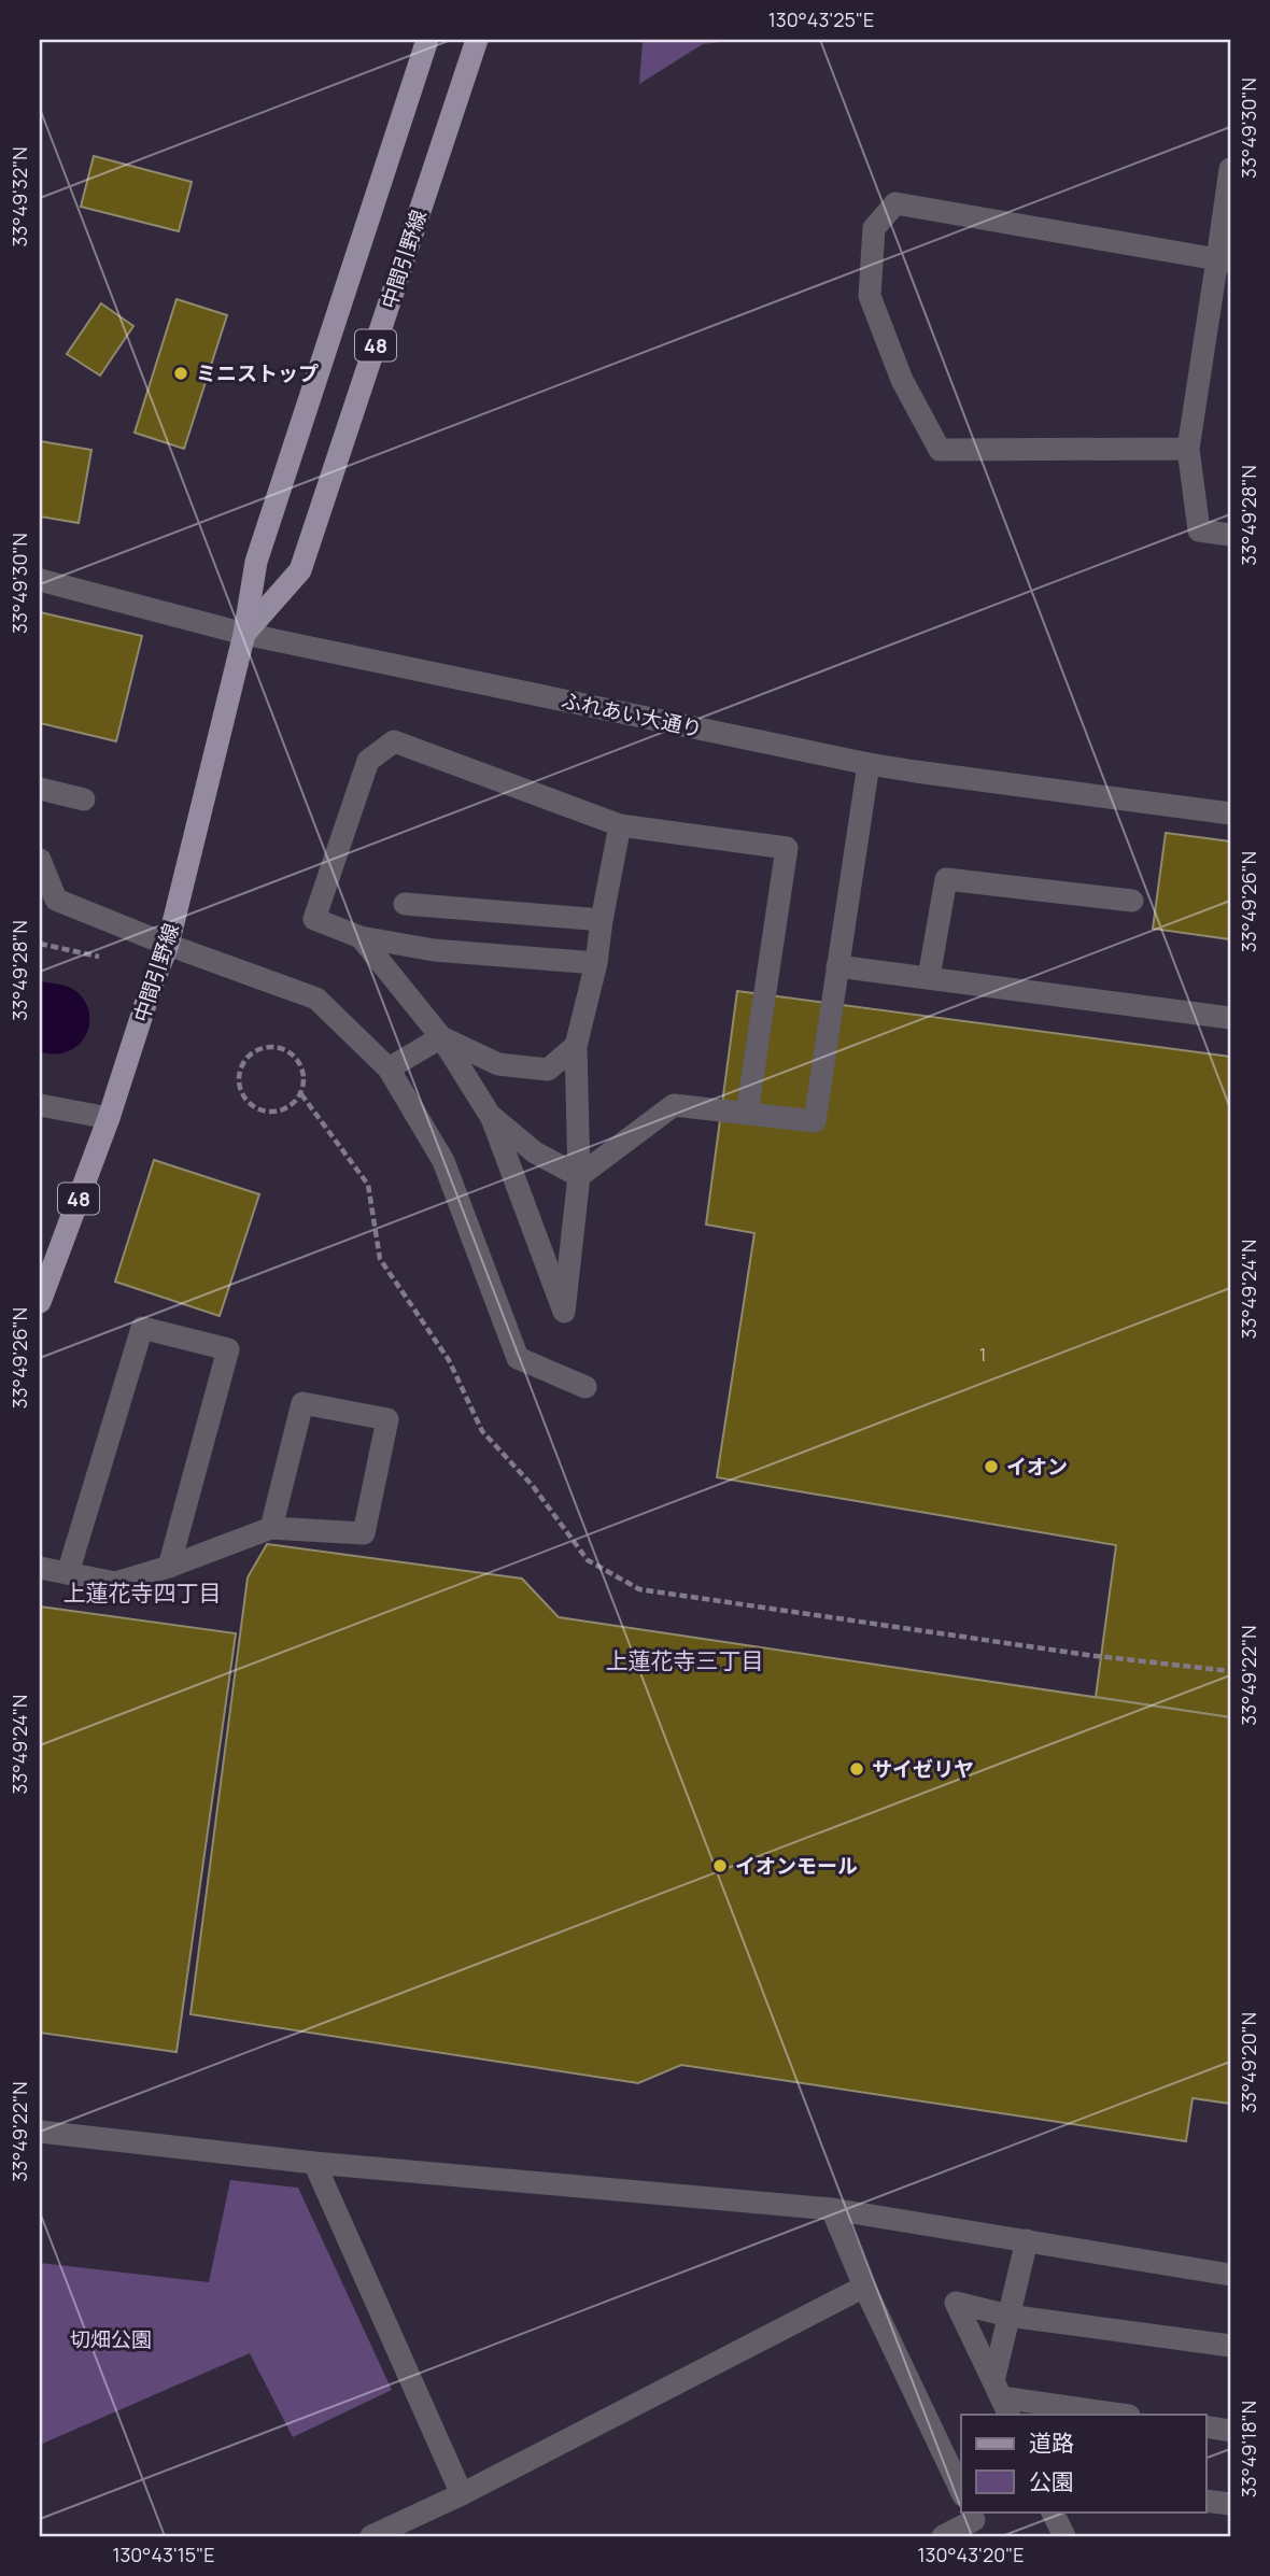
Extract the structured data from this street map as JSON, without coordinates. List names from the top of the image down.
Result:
{
  "streets": {
    "main road": ["中間引野線", "48"],
    "street": ["ふれあい大通り"]
  },
  "crossings": [
    ["中間引野線", "ふれあい大通り"]
  ],
  "districts": ["上蓮花寺四丁目", "上蓮花寺三丁目"],
  "parks": ["切畑公園"],
  "places": [
    "ミニストップ",
    "イオン",
    "サイゼリヤ",
    "イオンモール"
  ],
  "house_numbers": ["1"],
  "legend": ["道路", "公園"],
  "coordinates": [
    "130°43'25\"E",
    "33°49'30\"N",
    "33°49'32\"N",
    "33°49'28\"N",
    "33°49'26\"N",
    "33°49'24\"N",
    "33°49'22\"N",
    "33°49'20\"N",
    "33°49'18\"N",
    "130°43'15\"E",
    "130°43'20\"E"
  ]
}
